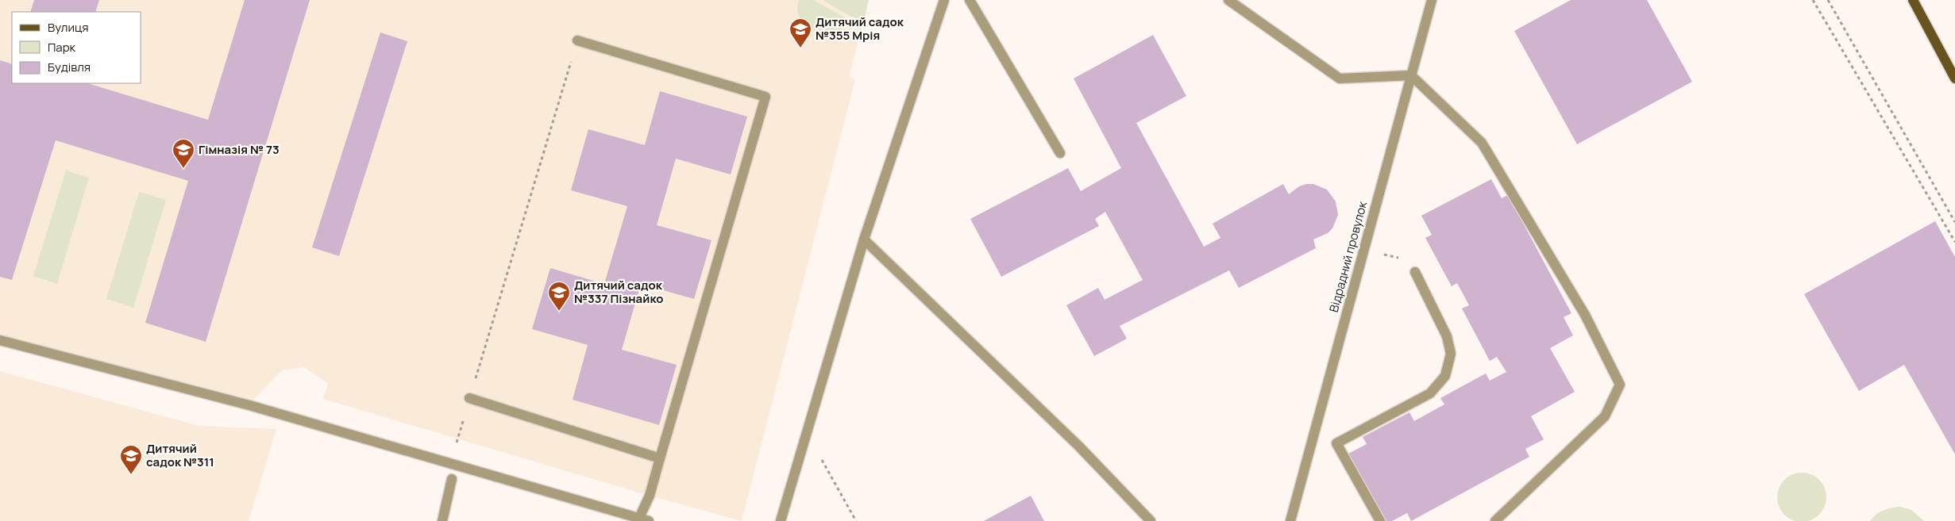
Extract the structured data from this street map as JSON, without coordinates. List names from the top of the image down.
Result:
{
  "streets": {
    "street": ["Відрадний провулок"]
  },
  "places": {
    "school or university": [
      "Дитячий садок №355 Мрія",
      "Гімназія № 73",
      "Дитячий садок №337 Пізнайко",
      "Дитячий садок №311"
    ]
  },
  "legend": ["Вулиця", "Парк", "Будівля"]
}
